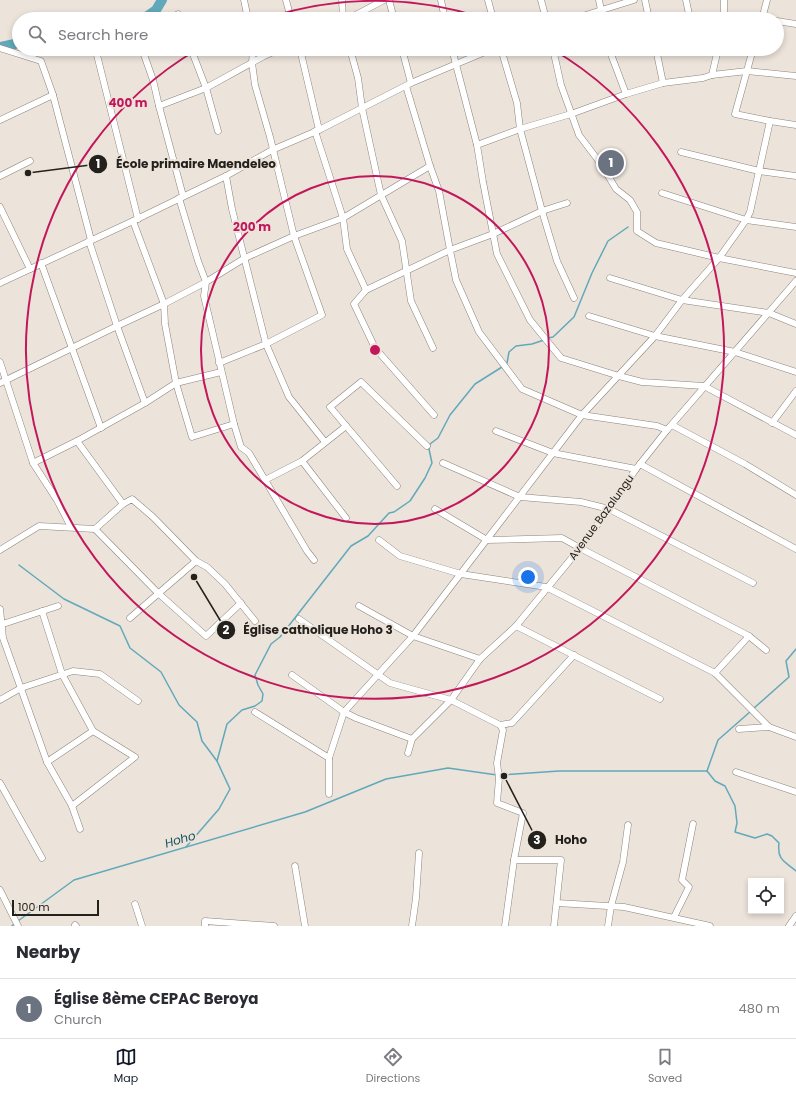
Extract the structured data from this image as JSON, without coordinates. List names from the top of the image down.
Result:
{
  "streets": {
    "street": ["Avenue Bazalungu"]
  },
  "water": ["Hoho"],
  "places": ["École primaire Maendeleo", "Église catholique Hoho 3", "Hoho"],
  "scale_bar": "100 m",
  "page": {
    "search": "Search here",
    "pins": "1",
    "scale": "100 m",
    "heading": "Nearby",
    "list": [
      {
        "mark": "1",
        "name": "Église 8ème CEPAC Beroya",
        "note": "Church",
        "value": "480 m"
      }
    ],
    "nav": ["Map", "Directions", "Saved"]
  },
  "rings": ["400 m", "200 m"]
}
